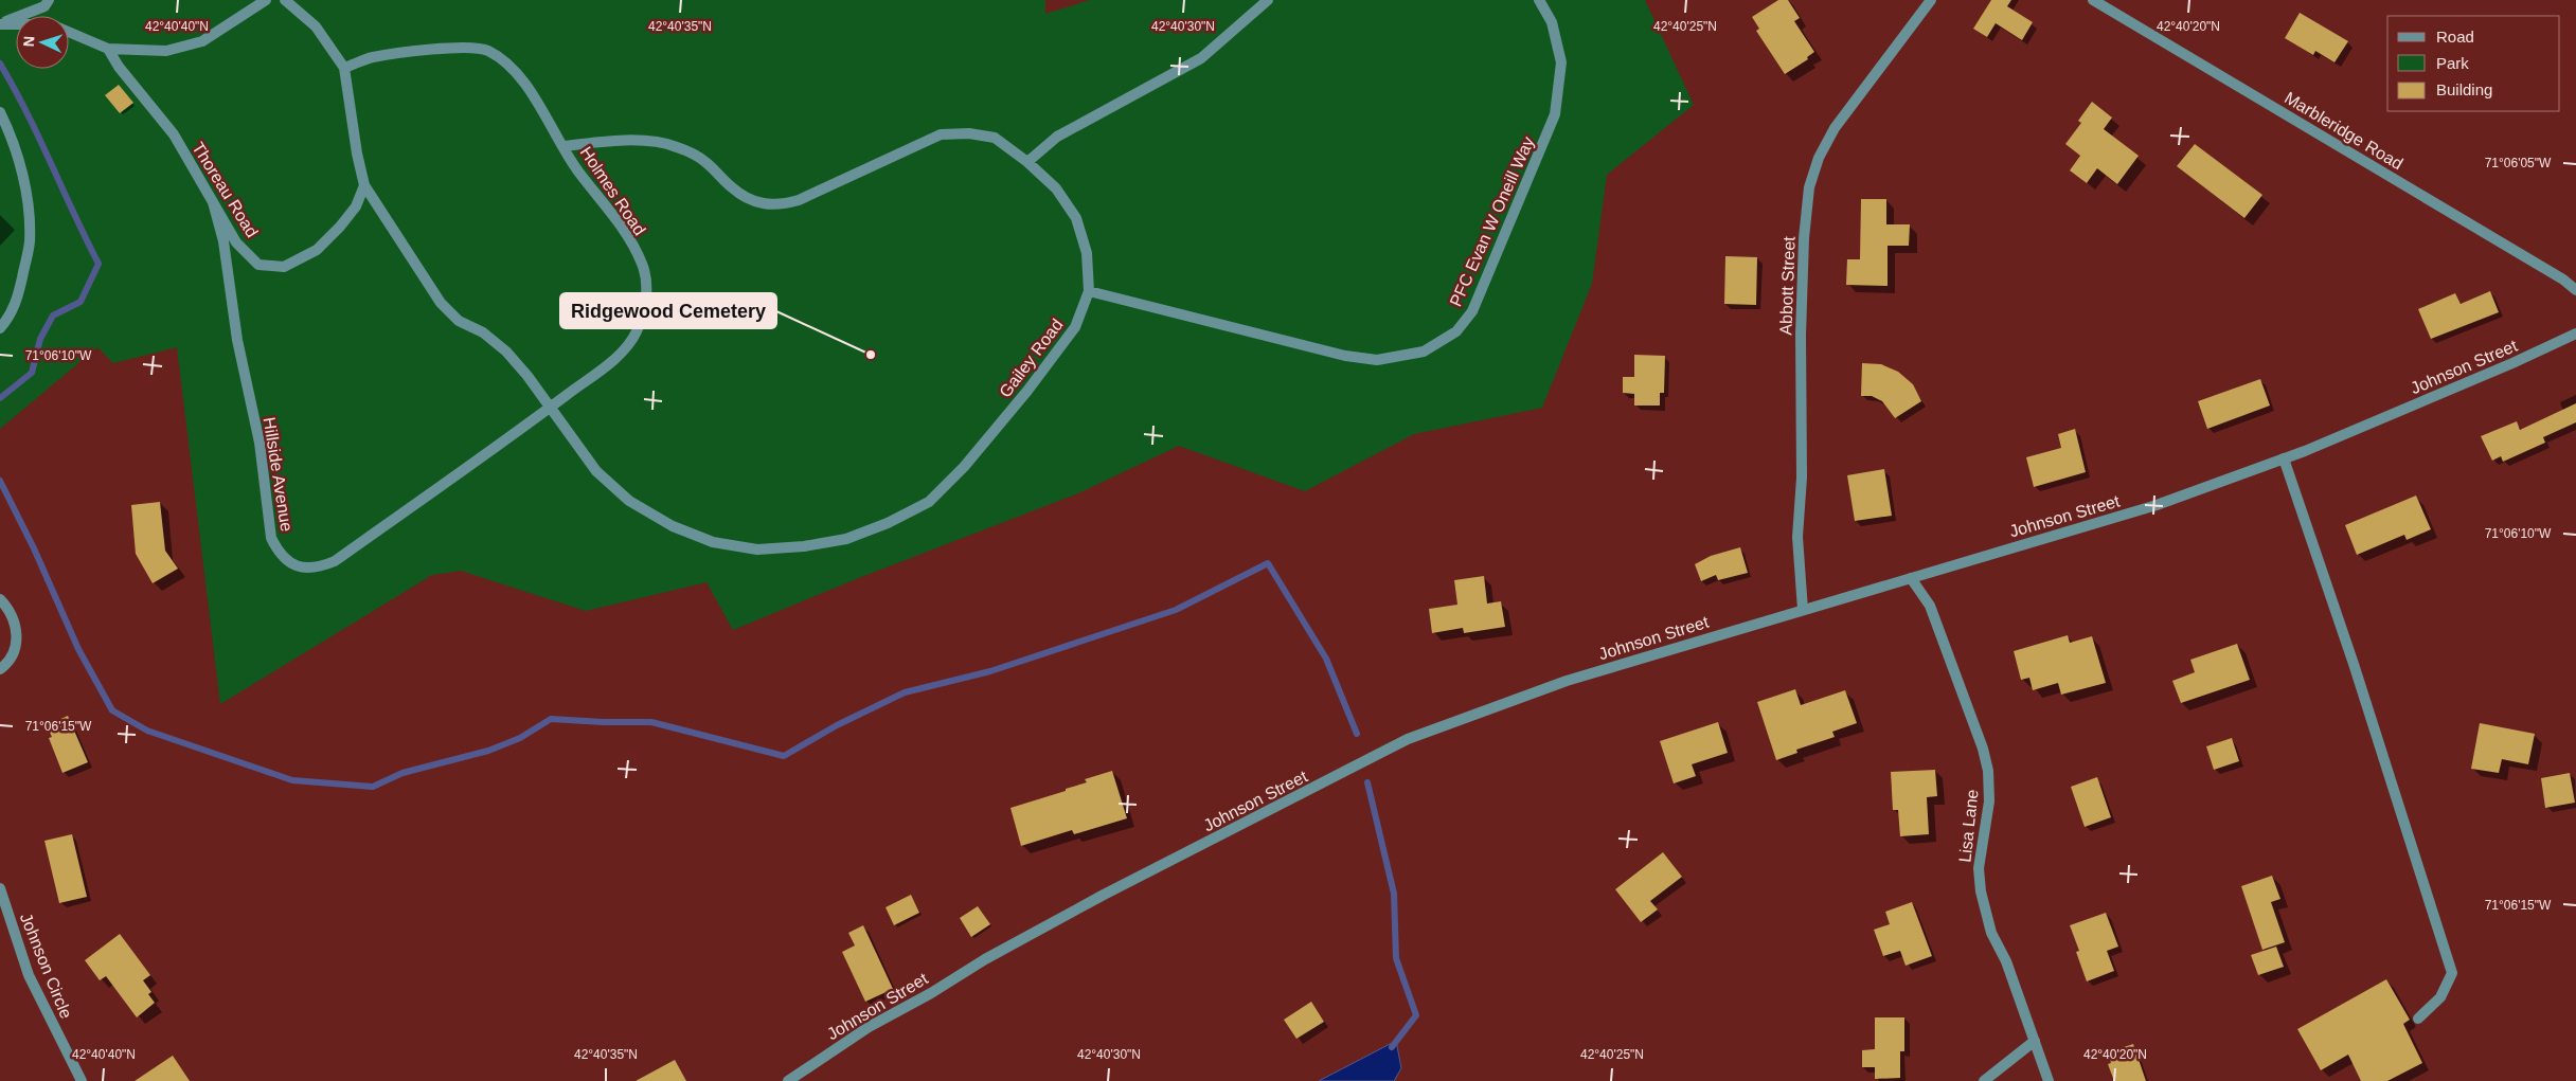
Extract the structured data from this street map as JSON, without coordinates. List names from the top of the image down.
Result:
{
  "streets": {
    "street": [
      "Marbleridge Road",
      "Thoreau Road",
      "Holmes Road",
      "PFC Evan W Oneill Way",
      "Abbott Street",
      "Gailey Road",
      "Johnson Street",
      "Hillside Avenue",
      "Lisa Lane",
      "Johnson Circle"
    ]
  },
  "crossings": [
    ["Thoreau Road", "Hillside Avenue"],
    ["Holmes Road", "Gailey Road"],
    ["Holmes Road", "Hillside Avenue"],
    ["PFC Evan W Oneill Way", "Gailey Road"],
    ["Abbott Street", "Johnson Street"],
    ["Gailey Road", "Hillside Avenue"],
    ["Johnson Street", "Lisa Lane"]
  ],
  "places": ["Ridgewood Cemetery"],
  "legend": ["Road", "Park", "Building"],
  "north": "left",
  "coordinates": [
    "42°40'40\"N",
    "42°40'35\"N",
    "42°40'30\"N",
    "42°40'25\"N",
    "42°40'20\"N",
    "71°06'05\"W",
    "71°06'10\"W",
    "71°06'15\"W"
  ]
}
